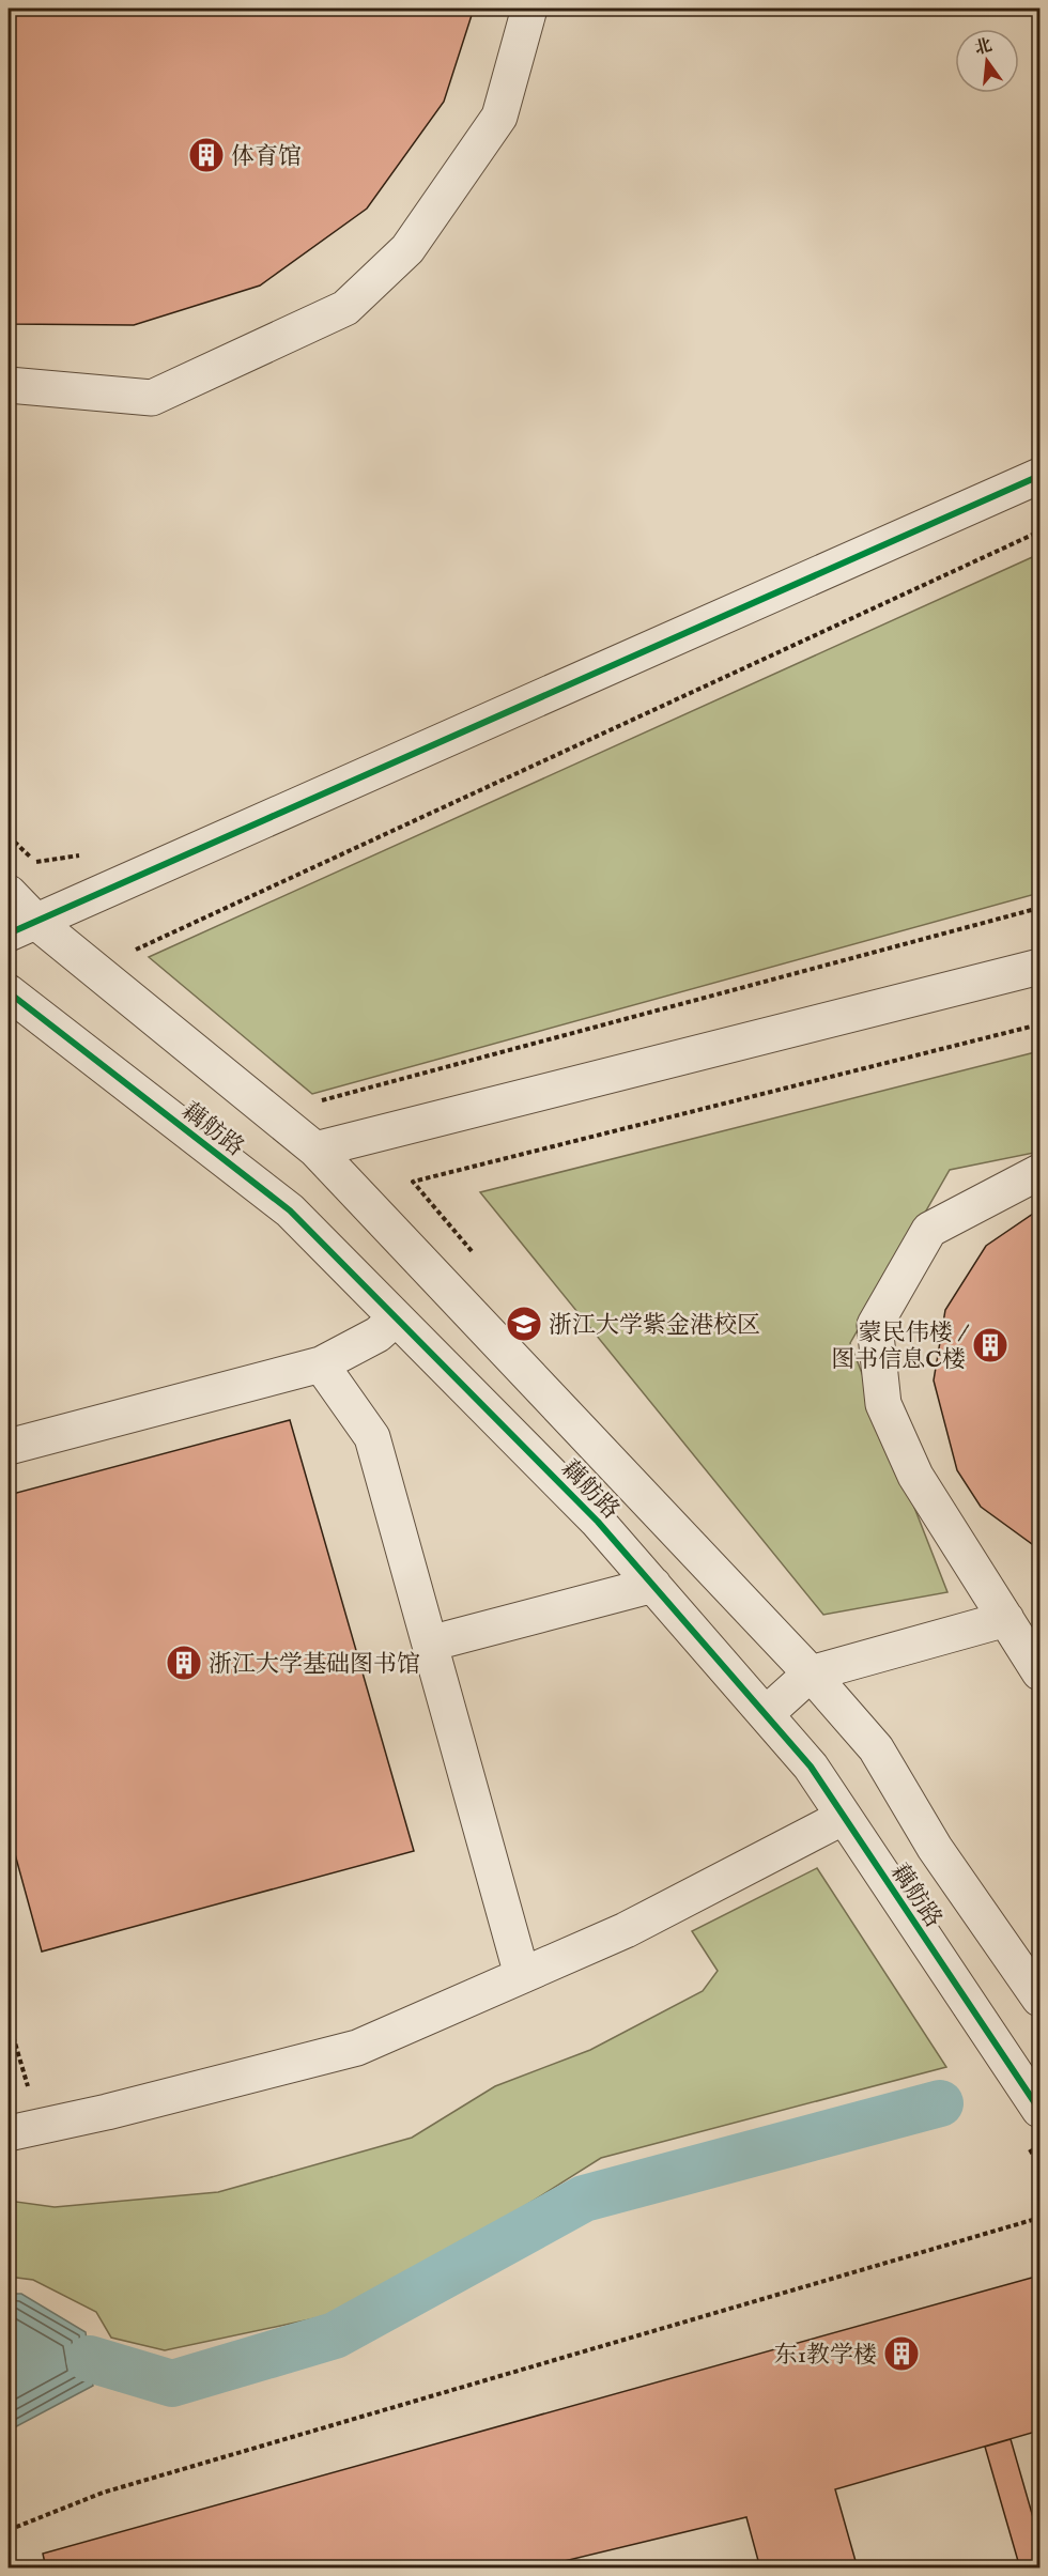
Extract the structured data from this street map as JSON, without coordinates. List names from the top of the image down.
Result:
{
  "streets": {
    "street": ["藕舫路"]
  },
  "places": {
    "building": [
      "体育馆",
      "蒙民伟楼 / 图书信息C楼",
      "浙江大学基础图书馆",
      "东1教学楼"
    ],
    "school or university": ["浙江大学紫金港校区"]
  },
  "north": "top"
}
